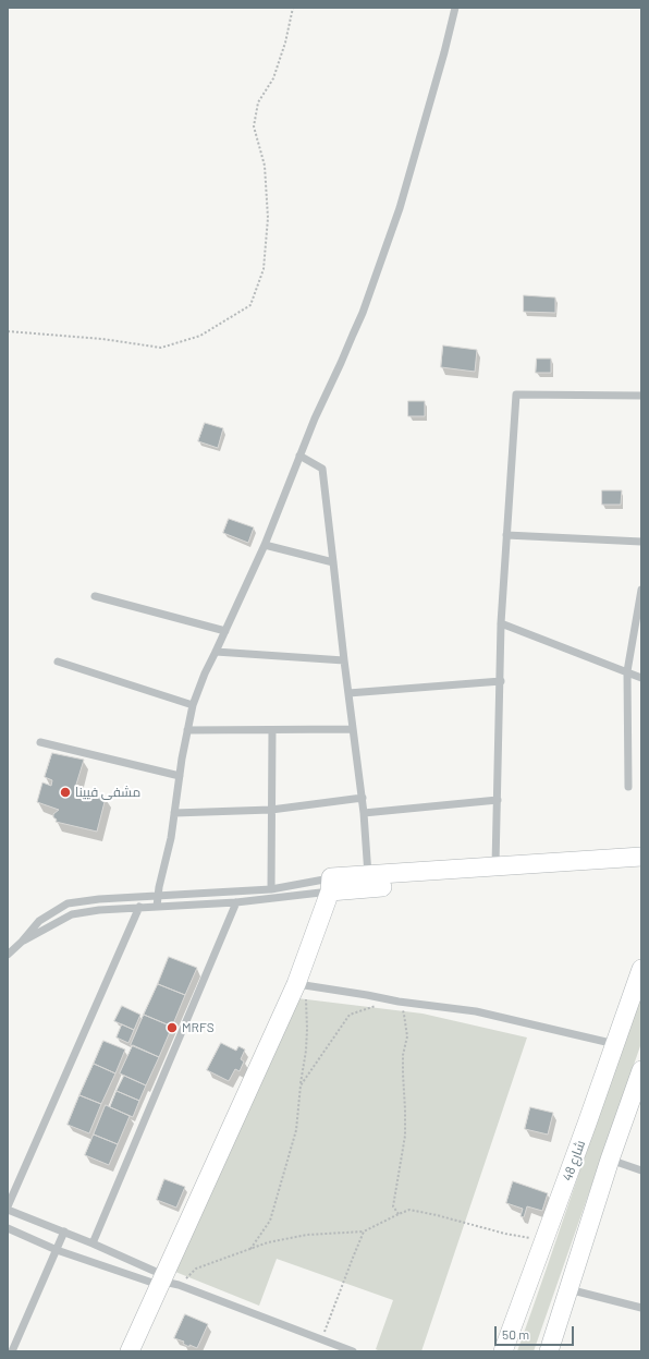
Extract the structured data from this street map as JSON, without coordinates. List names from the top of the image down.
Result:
{
  "streets": {
    "main road": ["48 شارع"]
  },
  "places": ["مشفى فيينا", "MRFS"],
  "scale_bar": "50 m"
}
